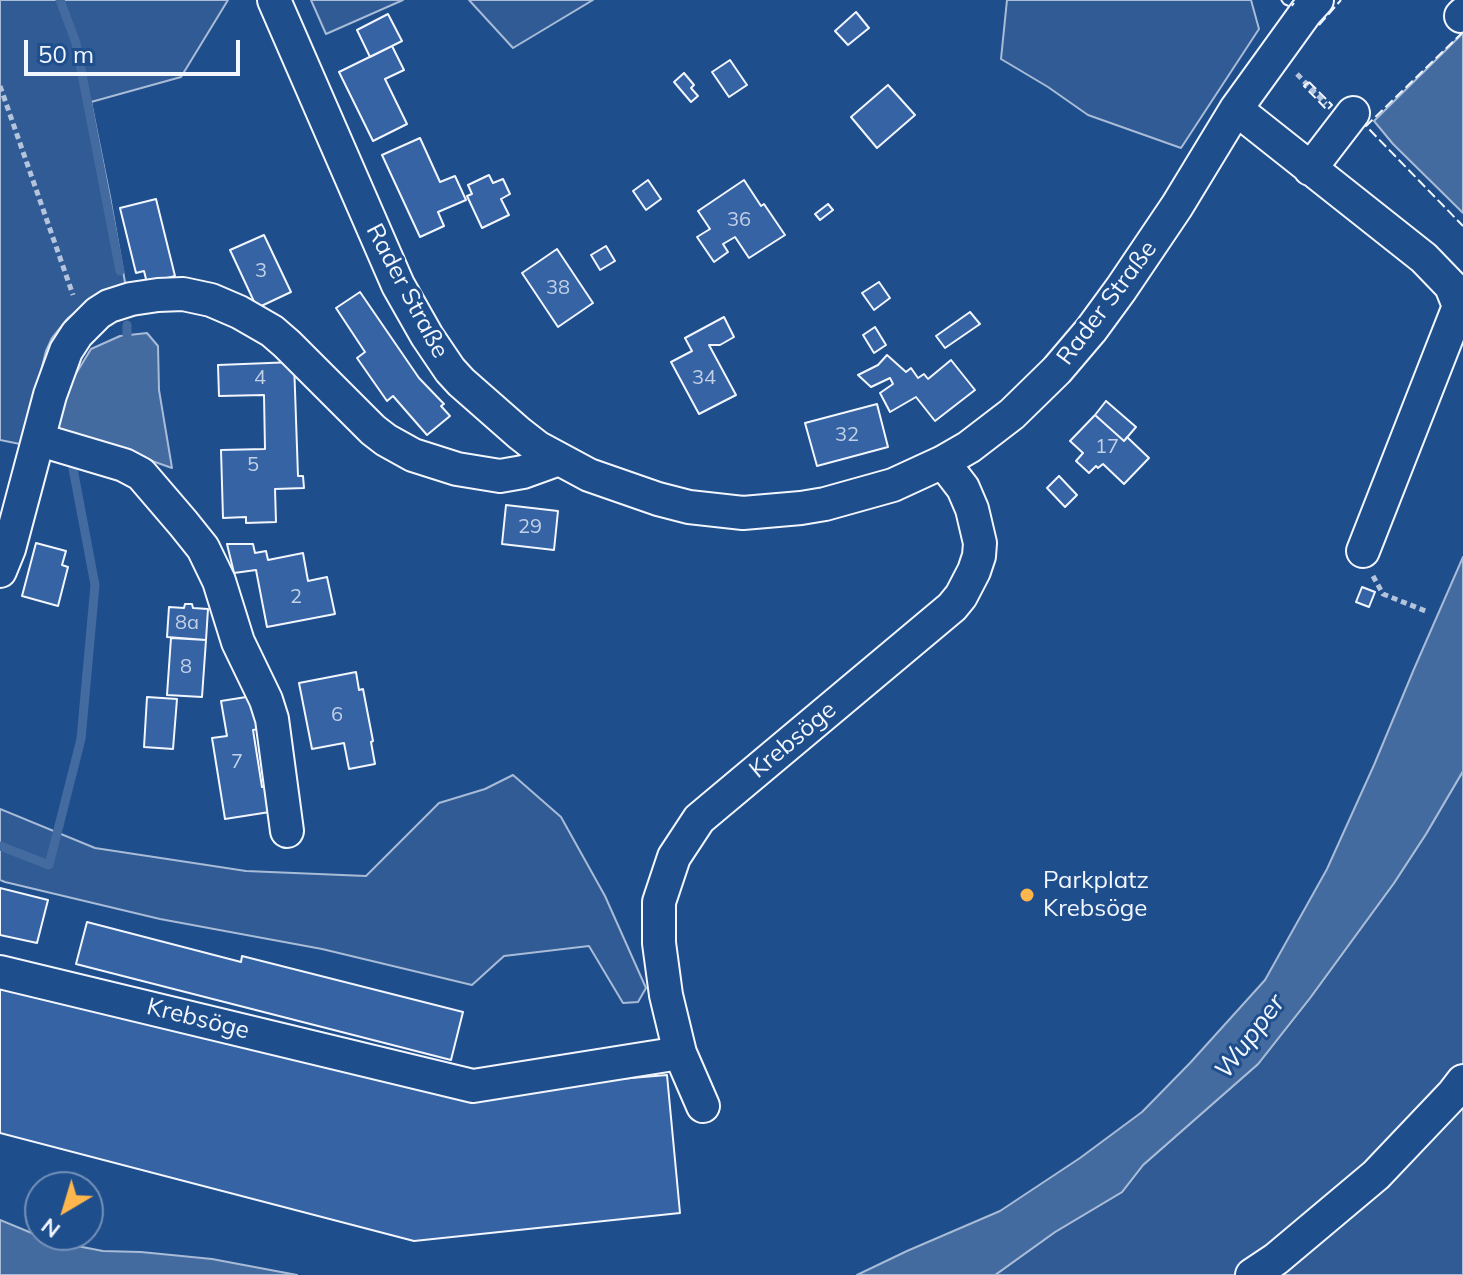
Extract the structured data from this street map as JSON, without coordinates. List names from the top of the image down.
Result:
{
  "streets": {
    "street": ["Rader Straße", "Krebsöge"]
  },
  "crossings": [
    ["Rader Straße", "Krebsöge"]
  ],
  "water": ["Wupper"],
  "places": ["Parkplatz Krebsöge"],
  "house_numbers": [
    "36",
    "3",
    "38",
    "4",
    "34",
    "32",
    "17",
    "5",
    "29",
    "2",
    "8a",
    "8",
    "6",
    "7"
  ],
  "scale_bar": "50 m",
  "north": "bottom left"
}
